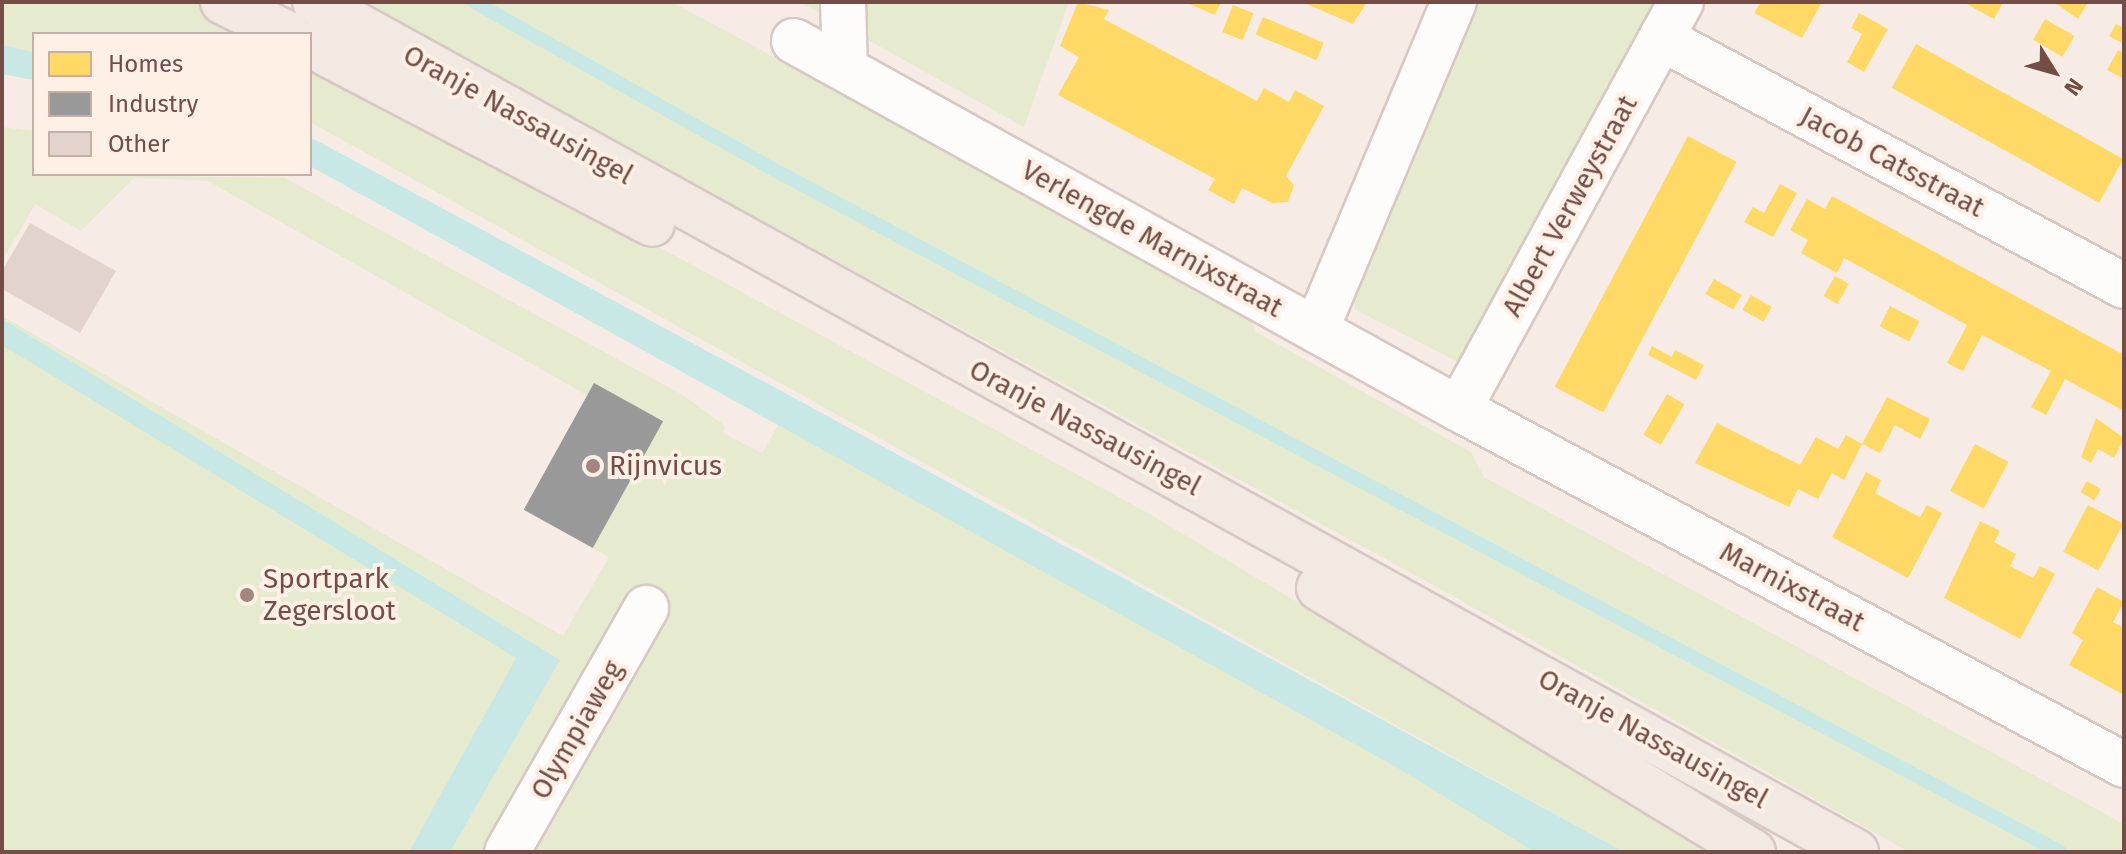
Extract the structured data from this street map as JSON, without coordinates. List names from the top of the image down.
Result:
{
  "streets": {
    "main road": ["Oranje Nassausingel"],
    "street": [
      "Jacob Catsstraat",
      "Albert Verweystraat",
      "Verlengde Marnixstraat",
      "Marnixstraat",
      "Olympiaweg"
    ]
  },
  "crossings": [
    ["Jacob Catsstraat", "Albert Verweystraat"],
    ["Albert Verweystraat", "Verlengde Marnixstraat"],
    ["Albert Verweystraat", "Marnixstraat"],
    ["Verlengde Marnixstraat", "Marnixstraat"]
  ],
  "places": ["Rijnvicus", "Sportpark Zegersloot"],
  "legend": ["Homes", "Industry", "Other"],
  "north": "bottom right"
}
